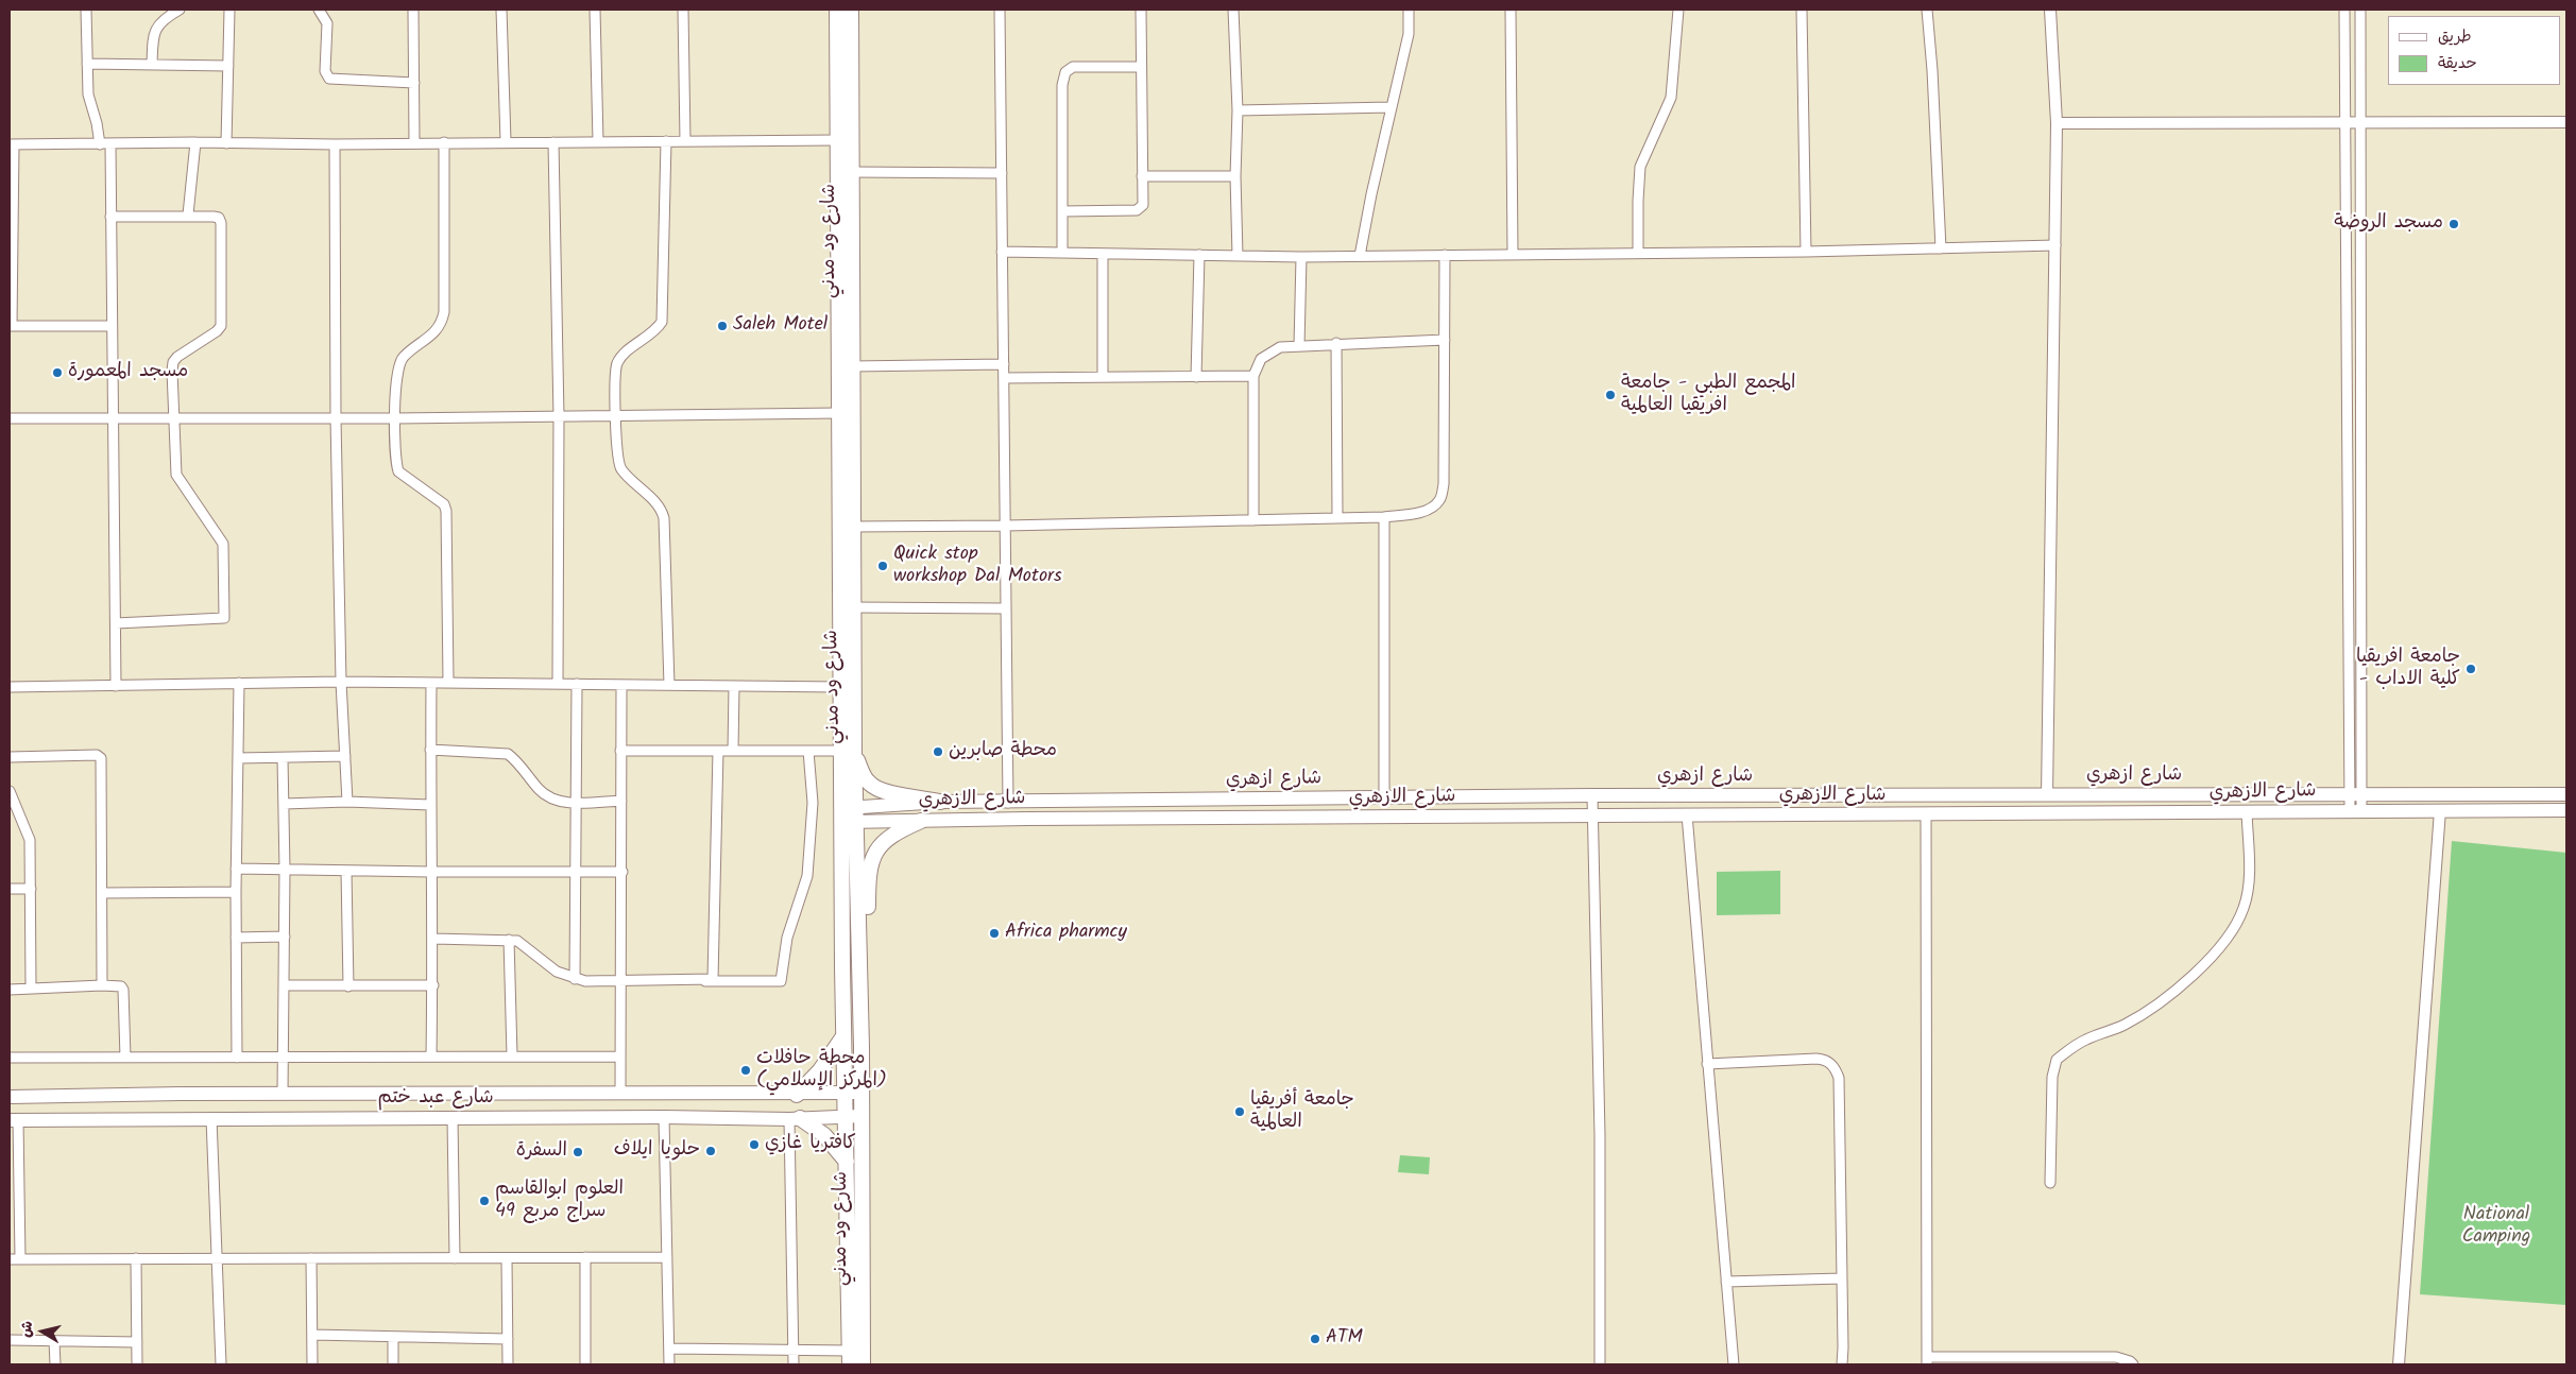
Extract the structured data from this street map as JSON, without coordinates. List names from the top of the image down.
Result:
{
  "streets": {
    "highway": ["شارع ود مدني"],
    "main road": ["شارع ازهري", "شارع الازهري", "شارع عبد ختم"]
  },
  "crossings": [
    ["شارع ود مدني", "شارع ازهري"],
    ["شارع ود مدني", "شارع الازهري"],
    ["شارع ود مدني", "شارع عبد ختم"],
    ["شارع ازهري", "شارع الازهري"]
  ],
  "parks": ["National Camping"],
  "places": [
    "مسجد الروضة",
    "Saleh Motel",
    "مسجد المعمورة",
    "المجمع الطبي - جامعة افريقيا العالمية",
    "Quick stop workshop Dal Motors",
    "جامعة افريقيا - كلية الاداب",
    "محطة صابرين",
    "Africa pharmcy",
    "محطة حافلات (المركز الإسلامي)",
    "جامعة أفريقيا العالمية",
    "كافتريا غازي",
    "حلويا ايلاف",
    "السفرة",
    "العلوم ابوالقاسم سراج مربع 49",
    "ATM"
  ],
  "legend": ["طريق", "حديقة"],
  "north": "left"
}
